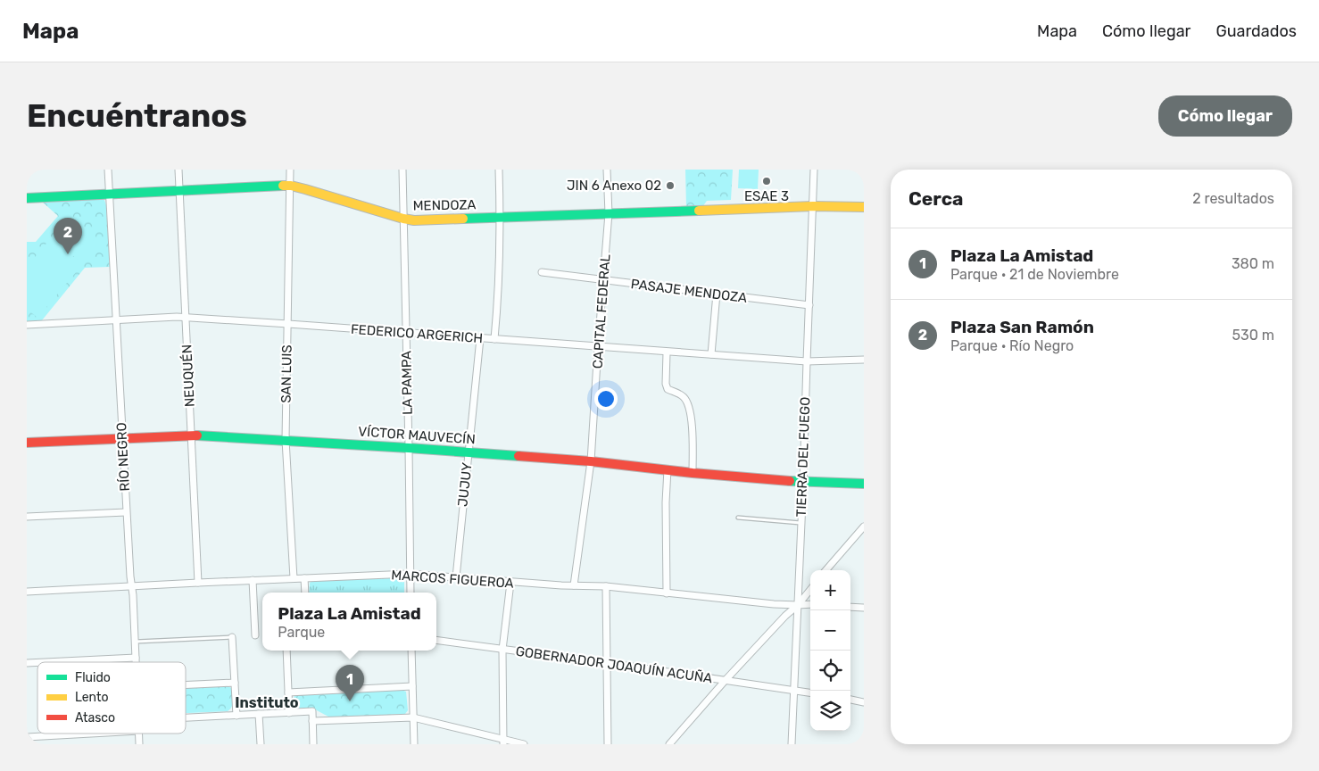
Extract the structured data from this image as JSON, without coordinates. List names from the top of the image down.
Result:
{
  "streets": {
    "street": [
      "MENDOZA",
      "PASAJE MENDOZA",
      "CAPITAL FEDERAL",
      "FEDERICO ARGERICH",
      "SAN LUIS",
      "NEUQUÉN",
      "LA PAMPA",
      "VÍCTOR MAUVECÍN",
      "RÍO NEGRO",
      "TIERRA DEL FUEGO",
      "JUJUY",
      "MARCOS FIGUEROA",
      "GOBERNADOR JOAQUÍN ACUÑA"
    ]
  },
  "crossings": [
    ["MENDOZA", "CAPITAL FEDERAL"],
    ["MENDOZA", "SAN LUIS"],
    ["MENDOZA", "NEUQUÉN"],
    ["MENDOZA", "LA PAMPA"],
    ["MENDOZA", "RÍO NEGRO"],
    ["MENDOZA", "TIERRA DEL FUEGO"],
    ["PASAJE MENDOZA", "CAPITAL FEDERAL"],
    ["PASAJE MENDOZA", "TIERRA DEL FUEGO"],
    ["CAPITAL FEDERAL", "FEDERICO ARGERICH"],
    ["CAPITAL FEDERAL", "VÍCTOR MAUVECÍN"],
    ["CAPITAL FEDERAL", "MARCOS FIGUEROA"],
    ["FEDERICO ARGERICH", "SAN LUIS"],
    ["FEDERICO ARGERICH", "NEUQUÉN"],
    ["FEDERICO ARGERICH", "LA PAMPA"],
    ["FEDERICO ARGERICH", "RÍO NEGRO"],
    ["FEDERICO ARGERICH", "TIERRA DEL FUEGO"],
    ["FEDERICO ARGERICH", "JUJUY"],
    ["SAN LUIS", "VÍCTOR MAUVECÍN"],
    ["SAN LUIS", "MARCOS FIGUEROA"],
    ["NEUQUÉN", "VÍCTOR MAUVECÍN"],
    ["NEUQUÉN", "MARCOS FIGUEROA"],
    ["LA PAMPA", "VÍCTOR MAUVECÍN"],
    ["LA PAMPA", "MARCOS FIGUEROA"],
    ["VÍCTOR MAUVECÍN", "RÍO NEGRO"],
    ["VÍCTOR MAUVECÍN", "TIERRA DEL FUEGO"],
    ["VÍCTOR MAUVECÍN", "JUJUY"],
    ["RÍO NEGRO", "MARCOS FIGUEROA"],
    ["TIERRA DEL FUEGO", "MARCOS FIGUEROA"],
    ["TIERRA DEL FUEGO", "GOBERNADOR JOAQUÍN ACUÑA"],
    ["JUJUY", "MARCOS FIGUEROA"]
  ],
  "districts": ["Instituto"],
  "places": ["ESAE 3", "JIN 6 Anexo 02"],
  "legend": ["Fluido", "Lento", "Atasco"],
  "page": {
    "header": "Mapa",
    "nav": ["Mapa", "Cómo llegar", "Guardados"],
    "buttons": "Cómo llegar",
    "title": "Encuéntranos",
    "heading": ["Cerca", "2 resultados"],
    "pins": ["2", "1"],
    "list": [
      {
        "mark": "1",
        "name": "Plaza La Amistad",
        "note": "Parque · 21 de Noviembre",
        "value": "380 m"
      },
      {
        "mark": "2",
        "name": "Plaza San Ramón",
        "note": "Parque · Río Negro",
        "value": "530 m"
      }
    ],
    "map_buttons": ["+", "−"],
    "popup": ["Plaza La Amistad", "Parque"]
  }
}
